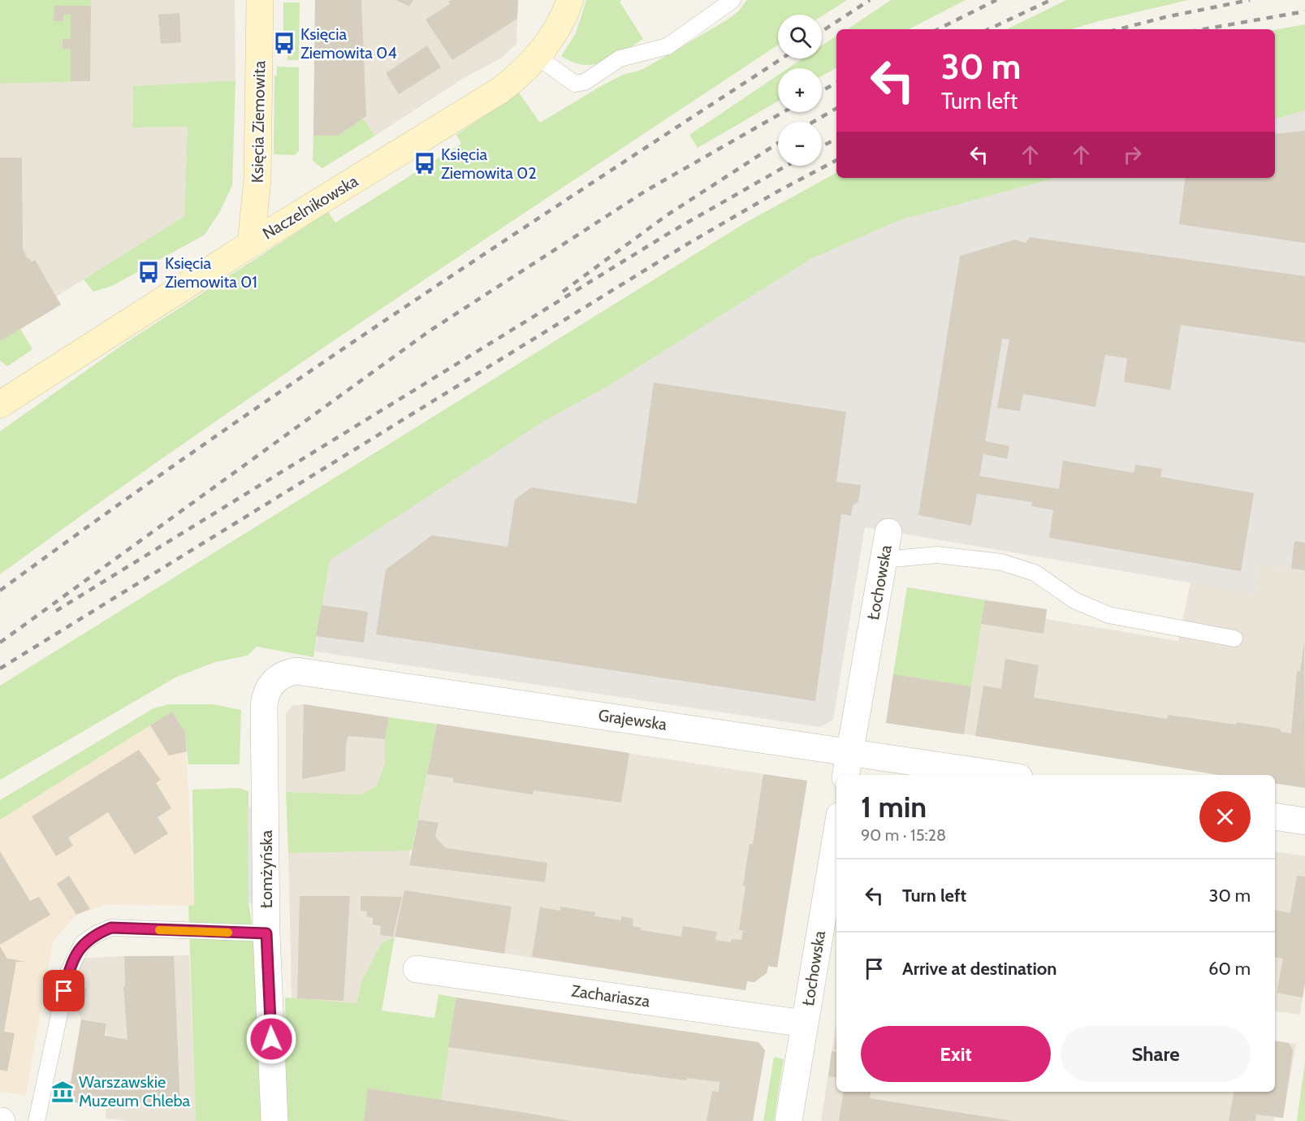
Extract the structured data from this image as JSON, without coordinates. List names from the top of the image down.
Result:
{
  "streets": {
    "main road": ["Księcia Ziemowita", "Naczelnikowska"],
    "street": [
      "Łochowska",
      "Grajewska",
      "Łomżyńska",
      "Zachariasza"
    ]
  },
  "crossings": [
    ["Księcia Ziemowita", "Naczelnikowska"],
    ["Łochowska", "Grajewska"],
    ["Łochowska", "Zachariasza"],
    ["Grajewska", "Łomżyńska"]
  ],
  "places": {
    "bus stop": ["Księcia Ziemowita 04", "Księcia Ziemowita 02", "Księcia Ziemowita 01"],
    "museum": ["Warszawskie Muzeum Chleba"]
  },
  "page": {
    "map_buttons": ["+", "−"],
    "turn": ["30 m", "Turn left"],
    "heading": ["1 min", "90 m · 15:28"],
    "list": [
      {
        "name": "Turn left",
        "value": "30 m"
      },
      {
        "name": "Arrive at destination",
        "value": "60 m"
      }
    ],
    "buttons": ["Exit", "Share"]
  }
}
